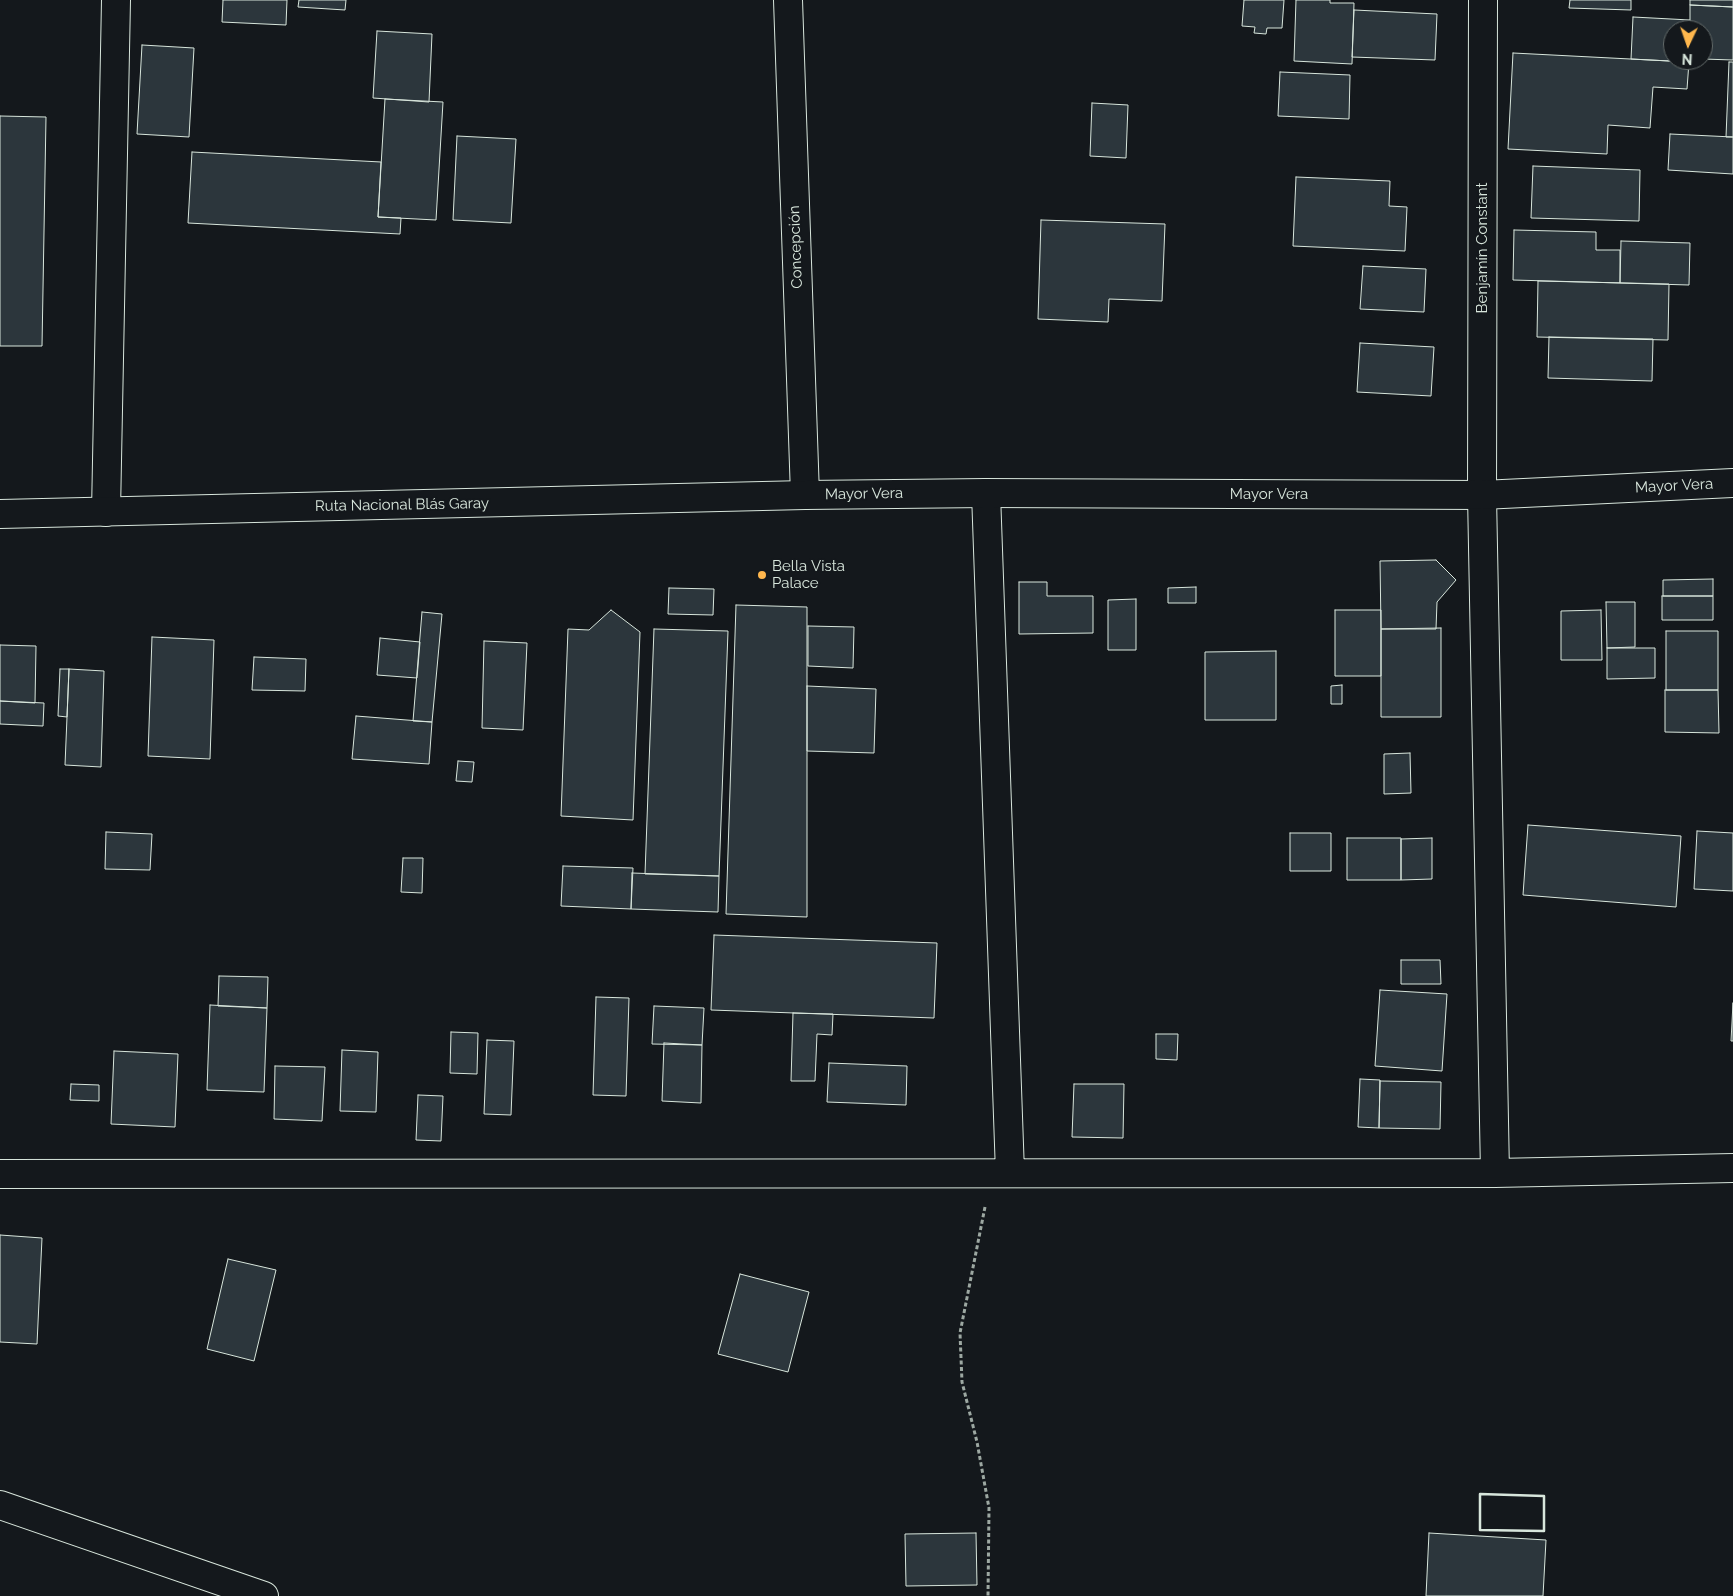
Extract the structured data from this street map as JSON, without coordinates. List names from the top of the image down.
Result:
{
  "streets": {
    "main road": [
      "Concepción",
      "Benjamín Constant",
      "Mayor Vera",
      "Ruta Nacional Blás Garay"
    ]
  },
  "crossings": [
    ["Concepción", "Mayor Vera"],
    ["Concepción", "Ruta Nacional Blás Garay"],
    ["Benjamín Constant", "Mayor Vera"],
    ["Mayor Vera", "Ruta Nacional Blás Garay"]
  ],
  "places": ["Bella Vista Palace"],
  "north": "bottom"
}
